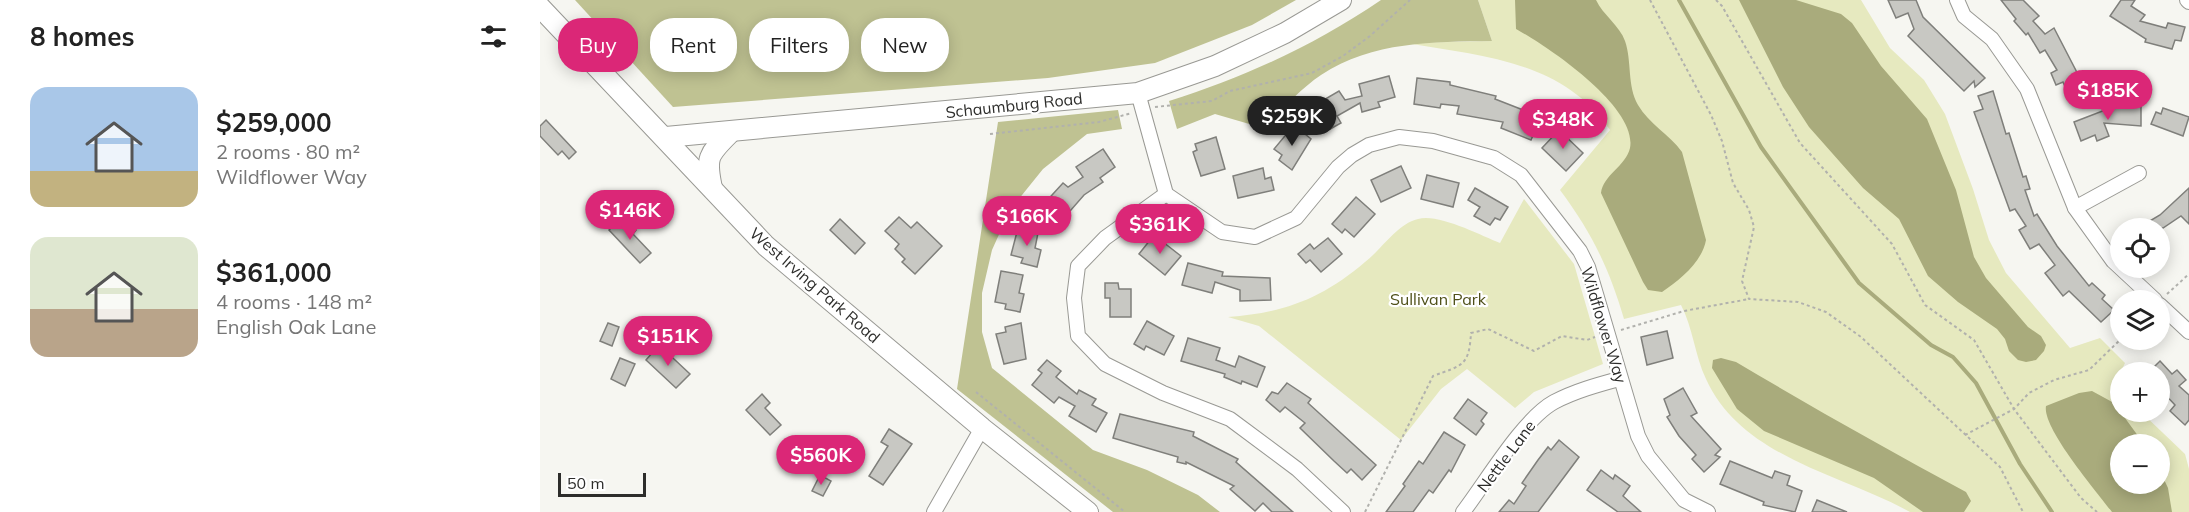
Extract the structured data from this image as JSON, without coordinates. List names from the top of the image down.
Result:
{
  "streets": {
    "main road": ["Schaumburg Road", "West Irving Park Road"],
    "street": ["Wildflower Way", "Nettle Lane"]
  },
  "crossings": [
    ["Schaumburg Road", "West Irving Park Road"],
    ["Wildflower Way", "Nettle Lane"]
  ],
  "parks": ["Sullivan Park"],
  "scale_bar": "50 m",
  "page": {
    "heading": "8 homes",
    "chip": [
      "Buy",
      "Rent",
      "Filters",
      "New"
    ],
    "price": [
      "$185K",
      "$259K",
      "$348K",
      "$146K",
      "$166K",
      "$361K",
      "$151K",
      "$560K"
    ],
    "list": [
      {
        "name": "$259,000",
        "note": "2 rooms · 80 m² · Wildflower Way"
      },
      {
        "name": "$361,000",
        "note": "4 rooms · 148 m² · English Oak Lane"
      }
    ],
    "map_buttons": ["+", "−"],
    "scale": "50 m"
  }
}
